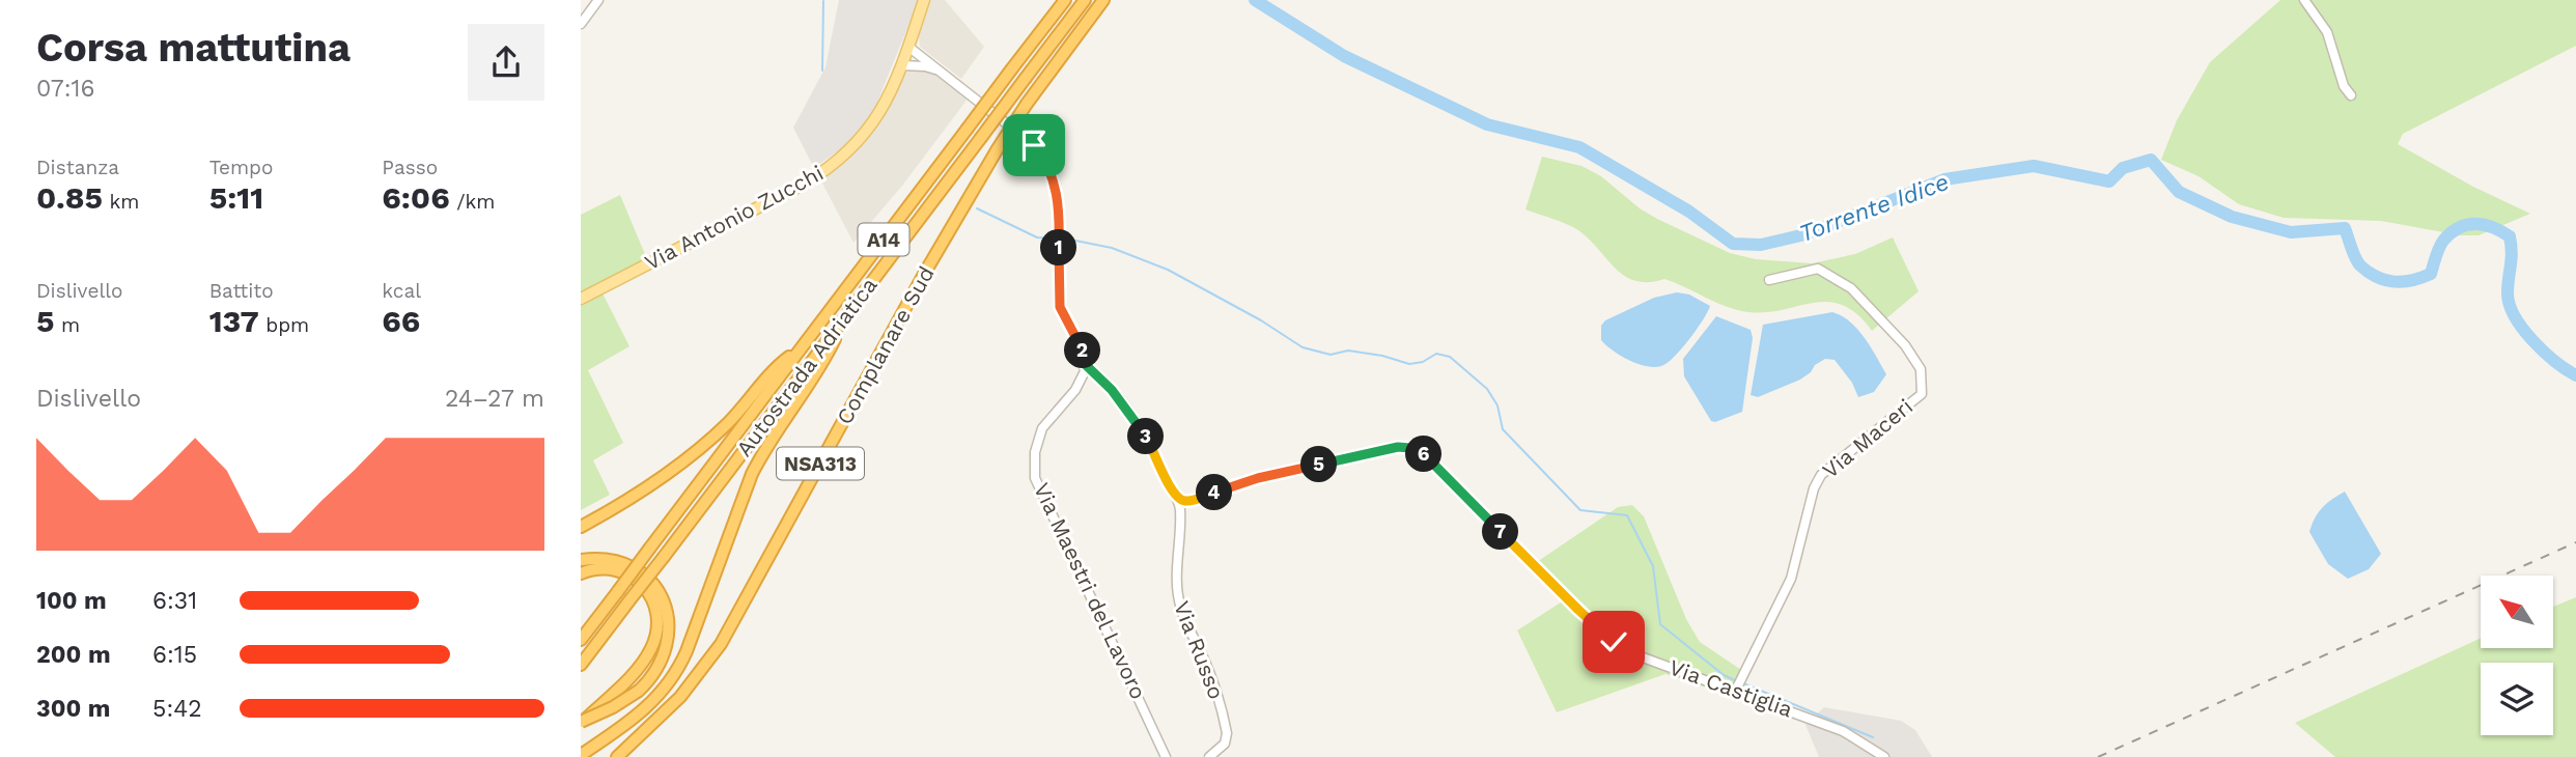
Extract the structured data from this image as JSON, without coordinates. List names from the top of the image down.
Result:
{
  "streets": {
    "highway": [
      "A14",
      "Complanare Sud",
      "Autostrada Adriatica",
      "NSA313"
    ],
    "main road": ["Via Antonio Zucchi"],
    "street": [
      "Via Maceri",
      "Via Maestri del Lavoro",
      "Via Russo",
      "Via Castiglia"
    ]
  },
  "crossings": [
    ["Via Antonio Zucchi", "Via Russo"],
    ["Via Maceri", "Via Castiglia"],
    ["Via Maestri del Lavoro", "Via Russo"],
    ["Via Russo", "Via Castiglia"]
  ],
  "water": ["Torrente Idice"],
  "north": "top left",
  "page": {
    "heading": ["Corsa mattutina", "07:16"],
    "stats": [
      ["Distanza", "0.85 km"],
      ["Tempo", "5:11"],
      ["Passo", "6:06 /km"],
      ["Dislivello", "5 m"],
      ["Battito", "137 bpm"],
      ["kcal", "66"]
    ],
    "pins": [
      "1",
      "2",
      "3",
      "6",
      "5",
      "4",
      "7"
    ],
    "chart": ["Dislivello", "24–27 m"],
    "list": [
      {
        "name": "100 m",
        "note": "6:31"
      },
      {
        "name": "200 m",
        "note": "6:15"
      },
      {
        "name": "300 m",
        "note": "5:42"
      }
    ]
  }
}
